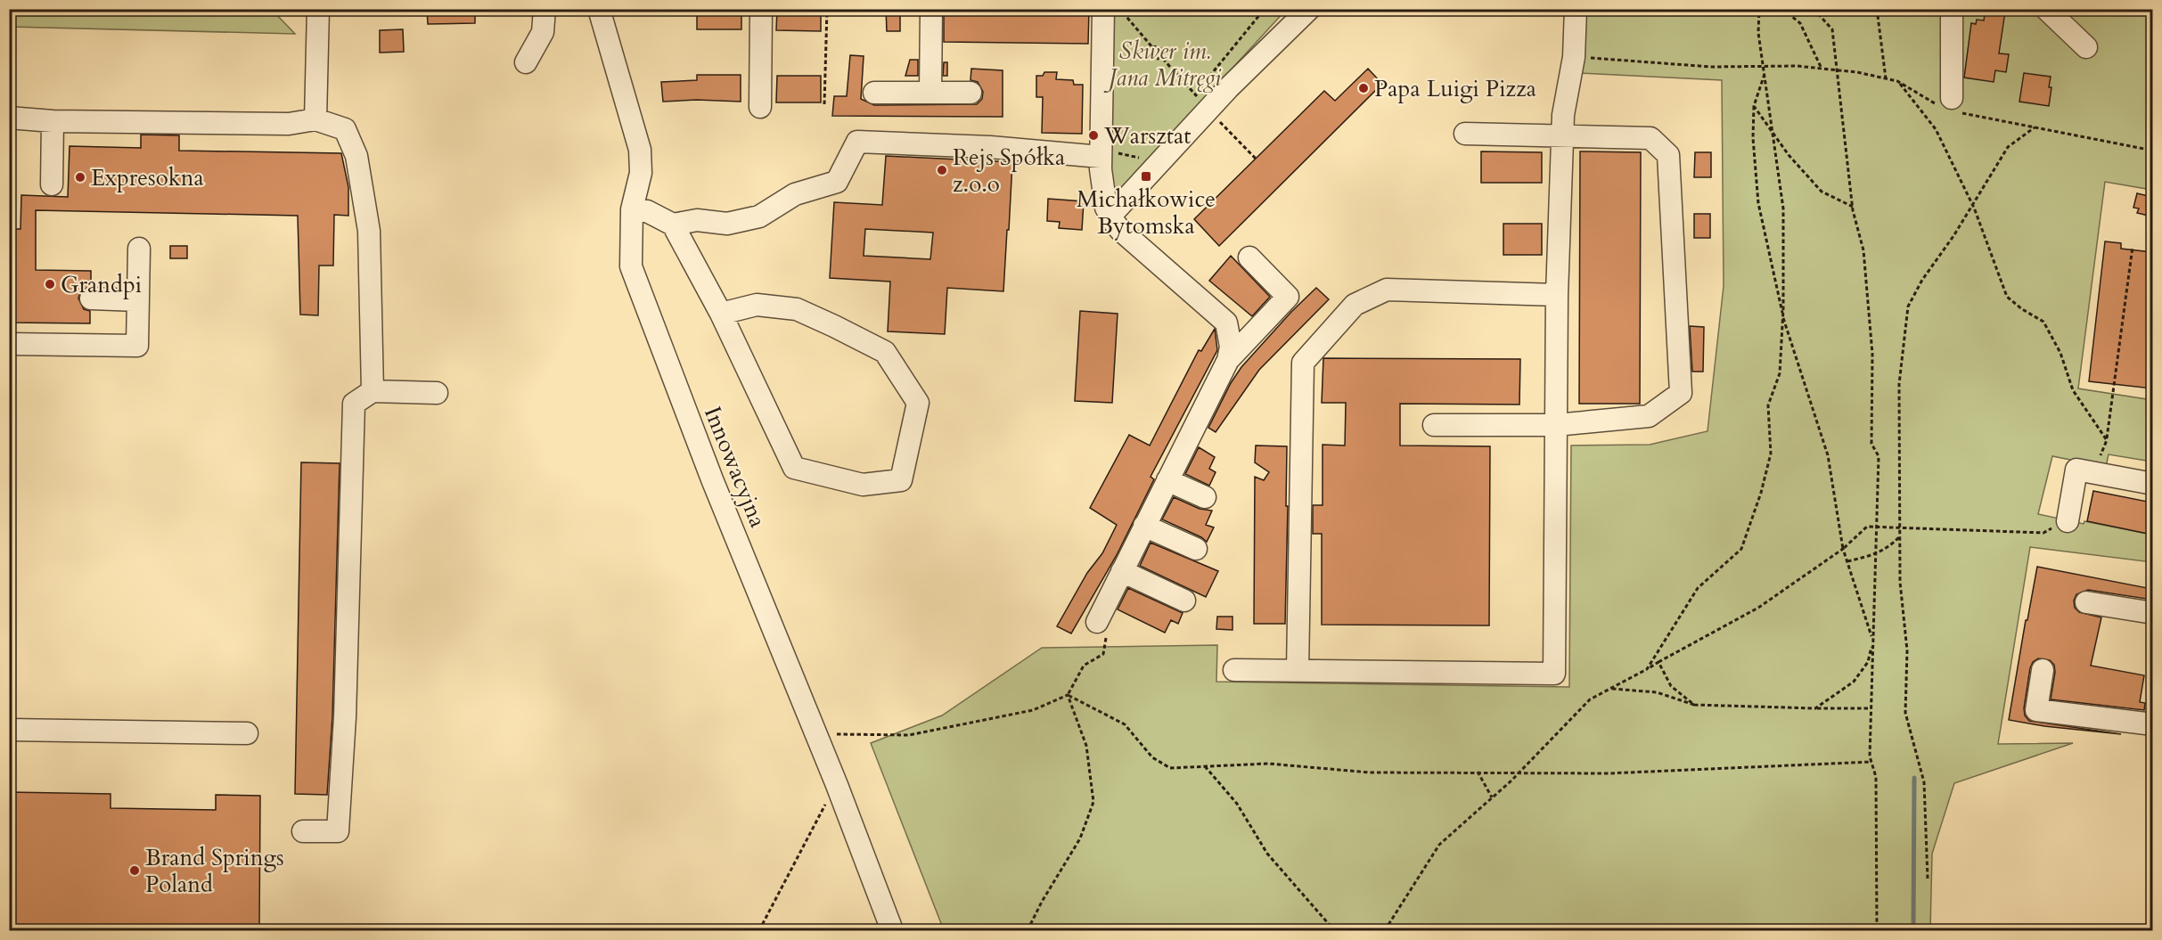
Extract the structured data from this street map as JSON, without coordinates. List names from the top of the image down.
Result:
{
  "streets": {
    "street": ["Innowacyjna"]
  },
  "parks": ["Skwer im. Jana Mitręgi"],
  "places": {
    "other": [
      "Papa Luigi Pizza",
      "Warsztat",
      "Rejs Spółka z.o.o",
      "Expresokna",
      "Grandpi",
      "Brand Springs Poland"
    ],
    "transit": ["Michałkowice Bytomska"]
  }
}
